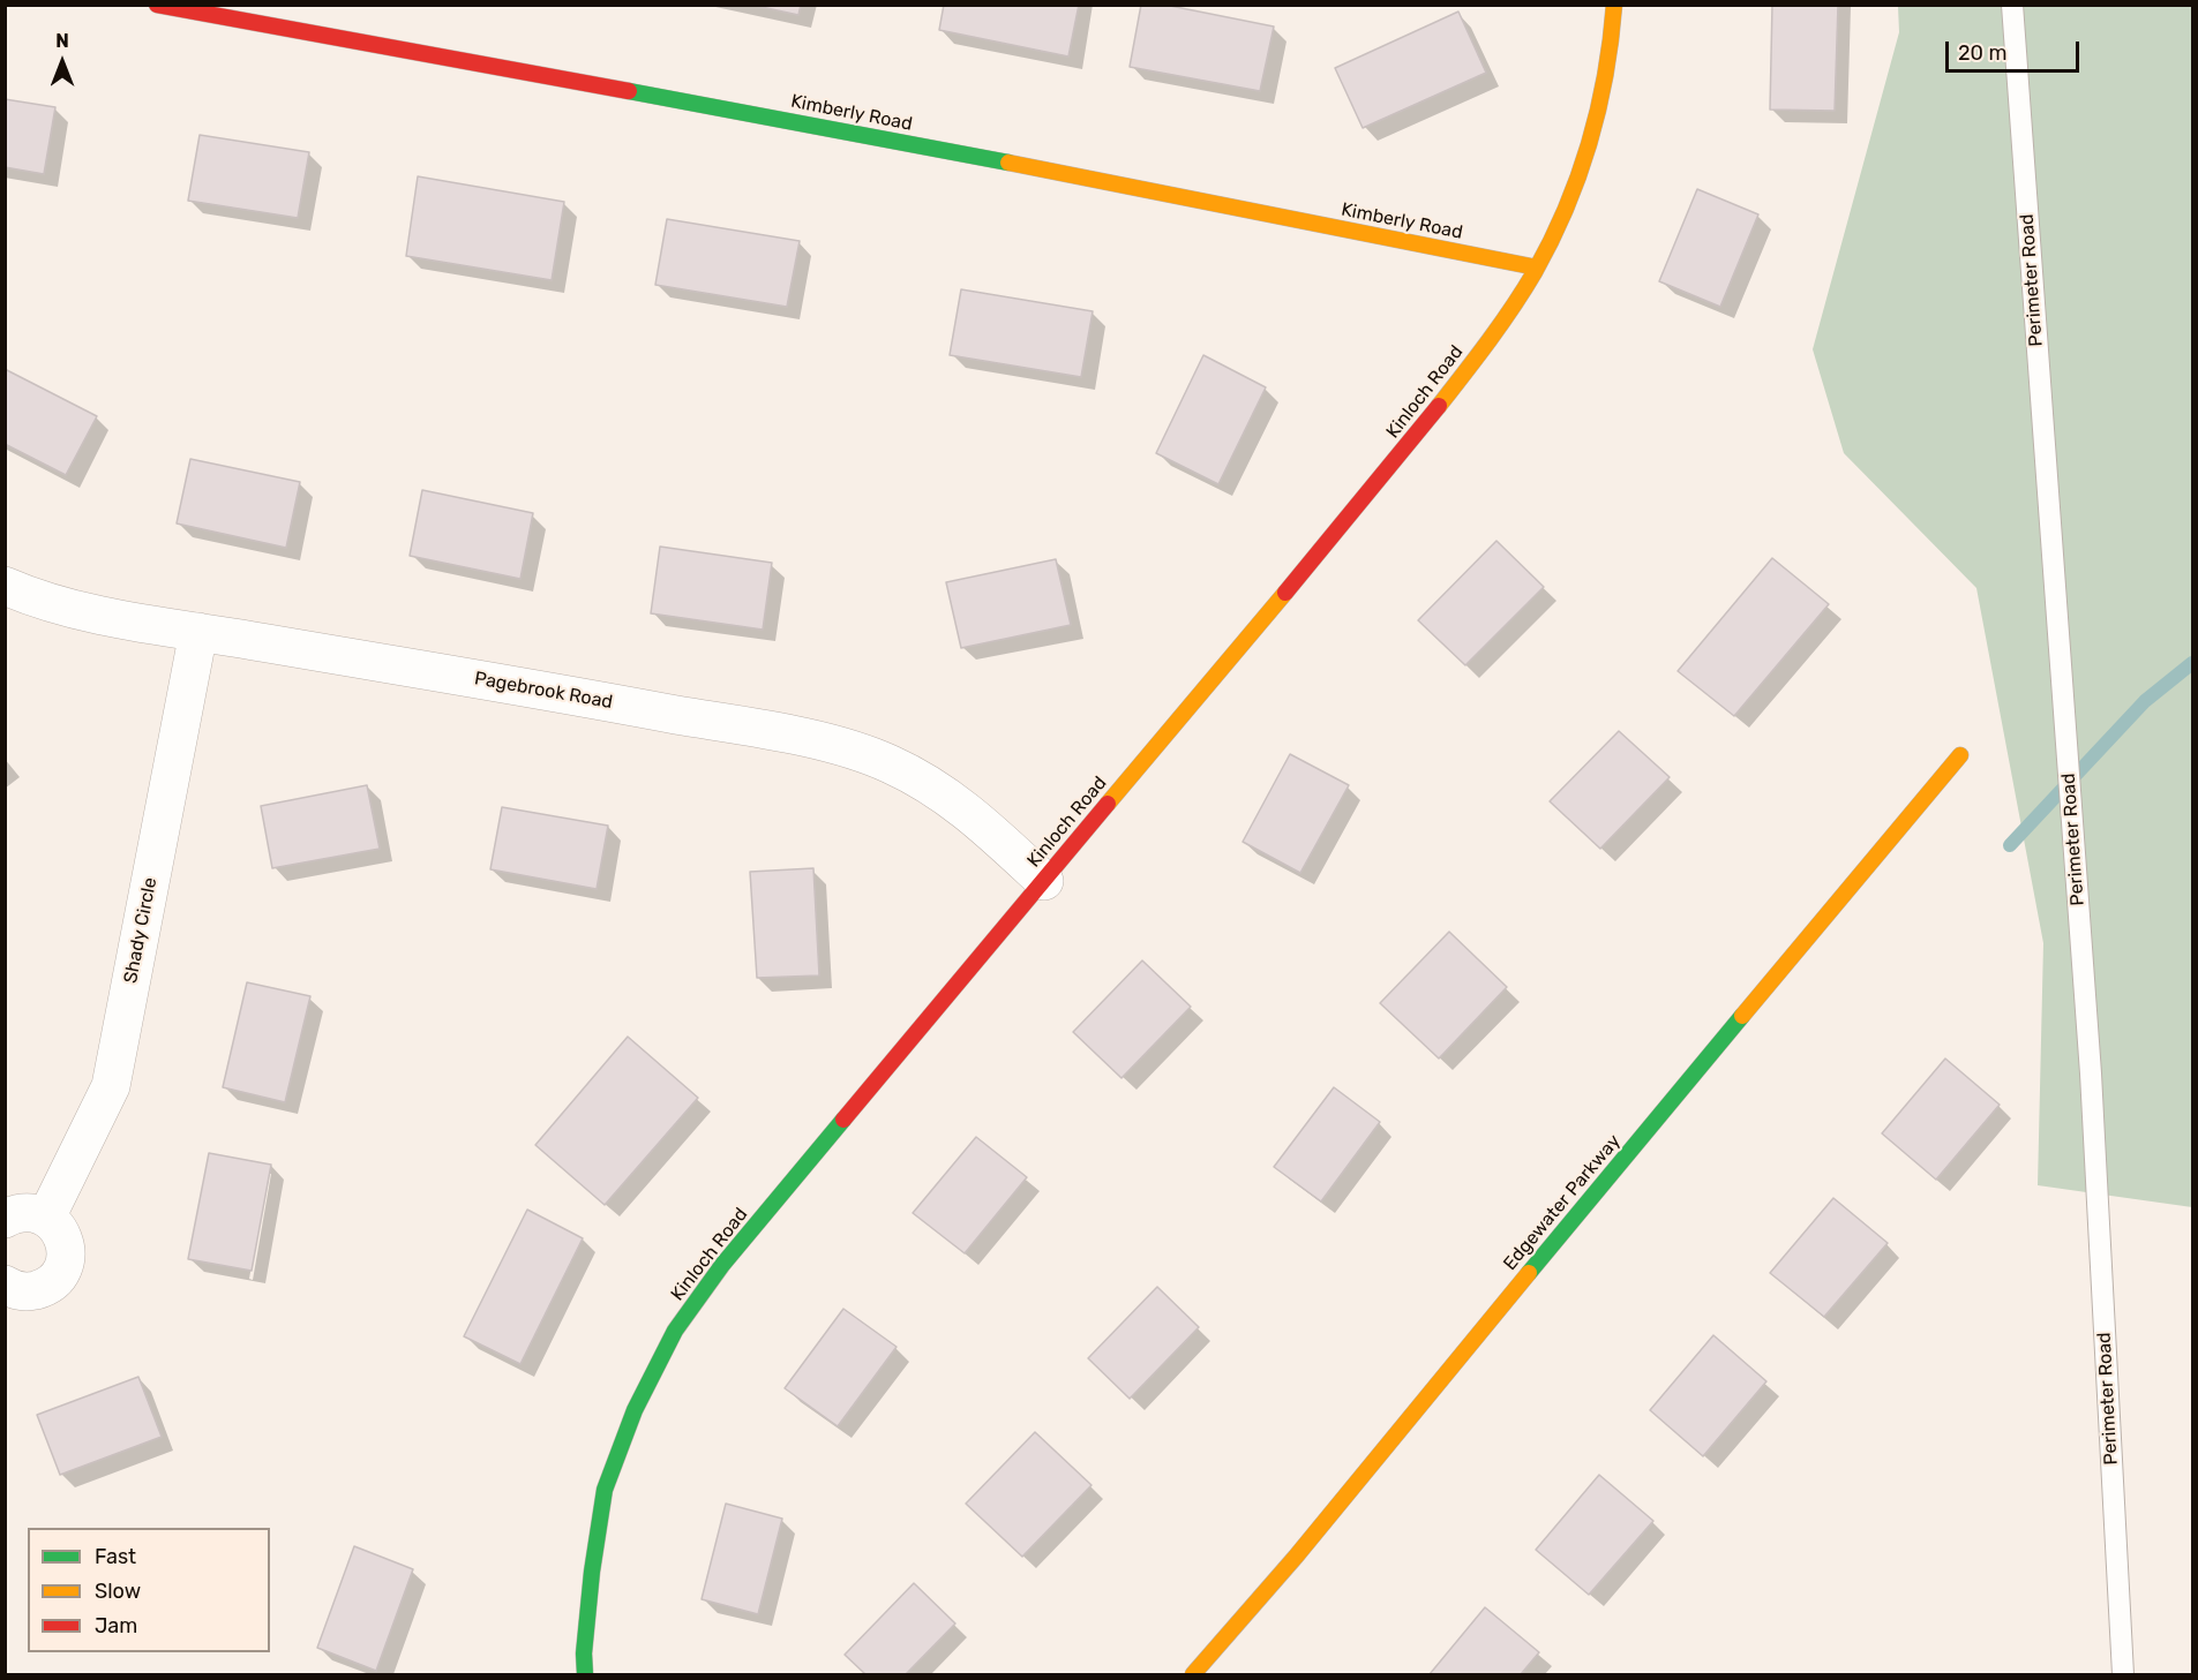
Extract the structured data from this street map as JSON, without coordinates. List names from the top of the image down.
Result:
{
  "streets": {
    "street": [
      "Kimberly Road",
      "Kinloch Road",
      "Pagebrook Road",
      "Shady Circle",
      "Edgewater Parkway"
    ],
    "lane": ["Perimeter Road"]
  },
  "crossings": [
    ["Kimberly Road", "Kinloch Road"],
    ["Kinloch Road", "Pagebrook Road"],
    ["Pagebrook Road", "Shady Circle"]
  ],
  "legend": ["Fast", "Slow", "Jam"],
  "scale_bar": "20 m",
  "north": "top"
}
